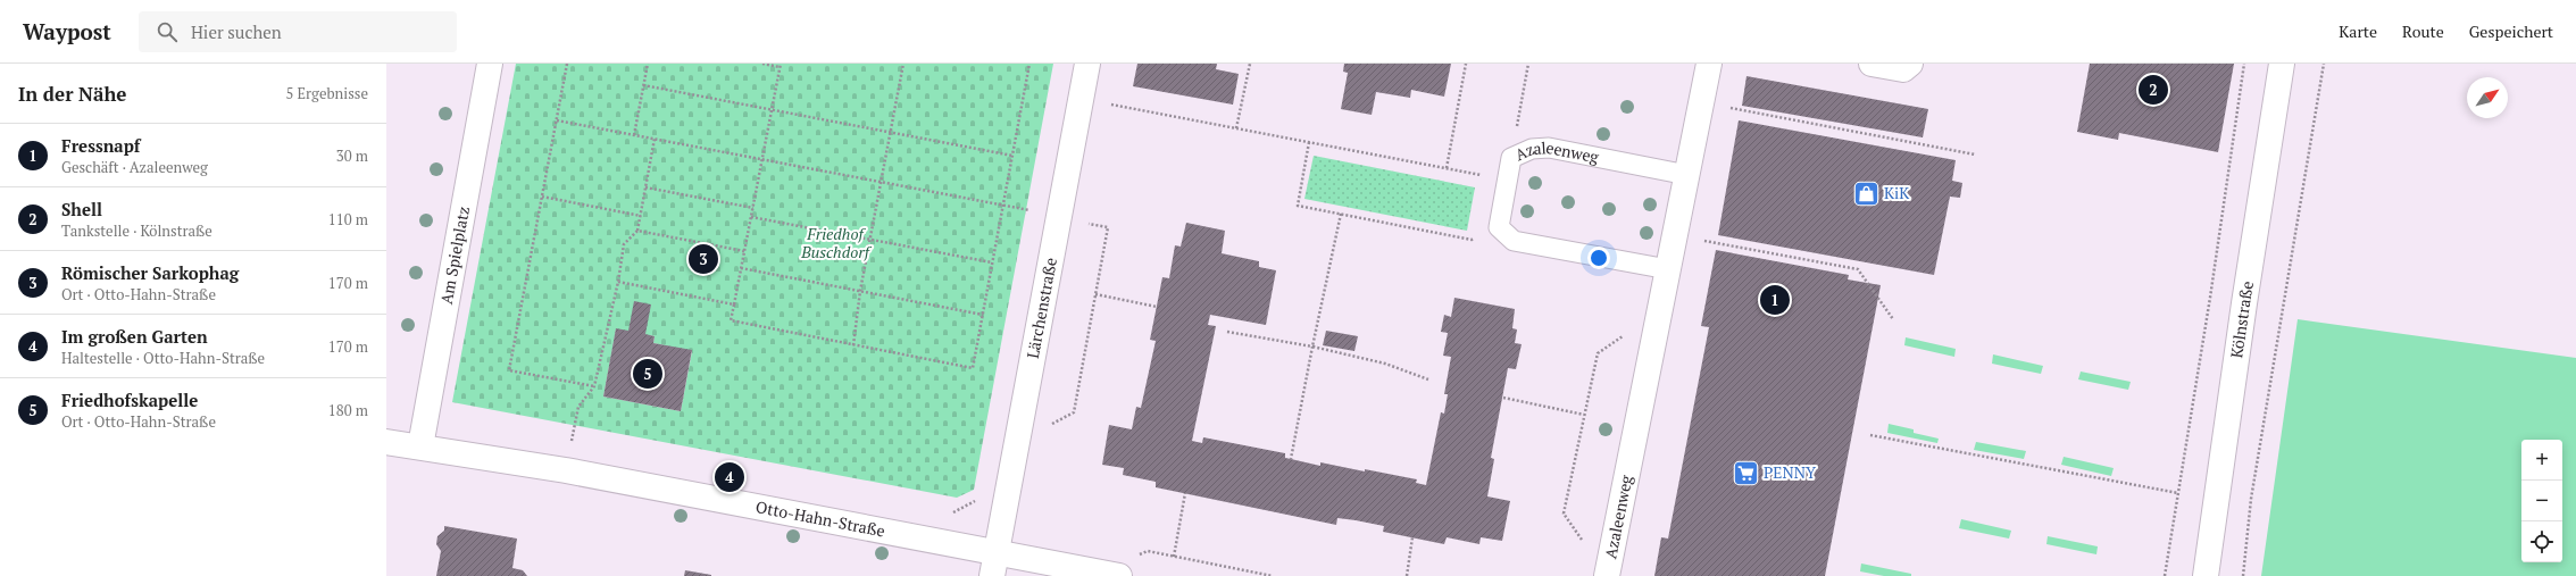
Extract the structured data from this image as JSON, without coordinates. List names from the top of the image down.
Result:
{
  "streets": {
    "street": [
      "Azaleenweg",
      "Am Spielplatz",
      "Lärchenstraße",
      "Kölnstraße",
      "Otto-Hahn-Straße"
    ]
  },
  "crossings": [
    ["Am Spielplatz", "Otto-Hahn-Straße"],
    ["Lärchenstraße", "Otto-Hahn-Straße"]
  ],
  "parks": ["Friedhof Buschdorf"],
  "places": {
    "shop": ["KiK"],
    "supermarket": ["PENNY"]
  },
  "north": "top right",
  "page": {
    "header": "Waypost",
    "search": "Hier suchen",
    "nav": ["Karte", "Route", "Gespeichert"],
    "heading": ["In der Nähe", "5 Ergebnisse"],
    "pins": [
      "2",
      "3",
      "1",
      "5",
      "4"
    ],
    "list": [
      {
        "mark": "1",
        "name": "Fressnapf",
        "note": "Geschäft · Azaleenweg",
        "value": "30 m"
      },
      {
        "mark": "2",
        "name": "Shell",
        "note": "Tankstelle · Kölnstraße",
        "value": "110 m"
      },
      {
        "mark": "3",
        "name": "Römischer Sarkophag",
        "note": "Ort · Otto-Hahn-Straße",
        "value": "170 m"
      },
      {
        "mark": "4",
        "name": "Im großen Garten",
        "note": "Haltestelle · Otto-Hahn-Straße",
        "value": "170 m"
      },
      {
        "mark": "5",
        "name": "Friedhofskapelle",
        "note": "Ort · Otto-Hahn-Straße",
        "value": "180 m"
      }
    ],
    "map_buttons": ["+", "−"]
  }
}
